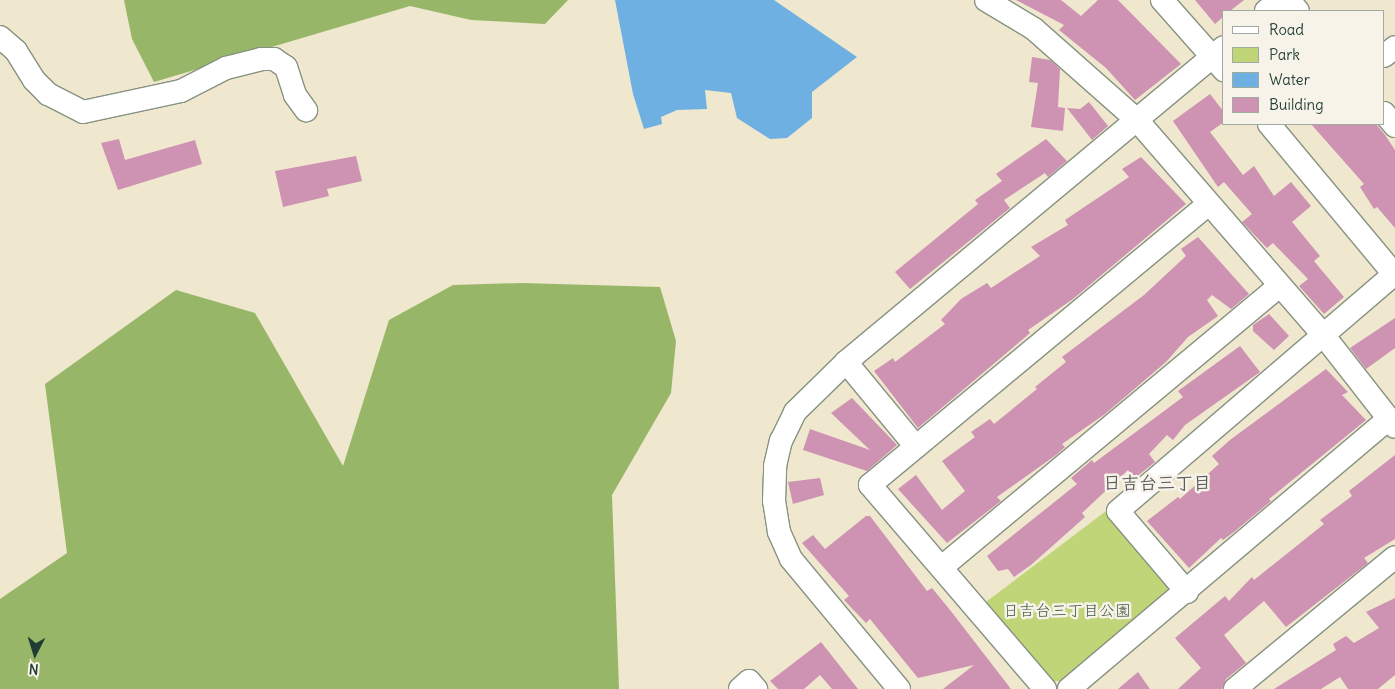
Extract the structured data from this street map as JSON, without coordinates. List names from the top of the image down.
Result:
{
  "districts": ["日吉台三丁目"],
  "parks": ["日吉台三丁目公園"],
  "legend": [
    "Road",
    "Park",
    "Water",
    "Building"
  ],
  "north": "bottom"
}
